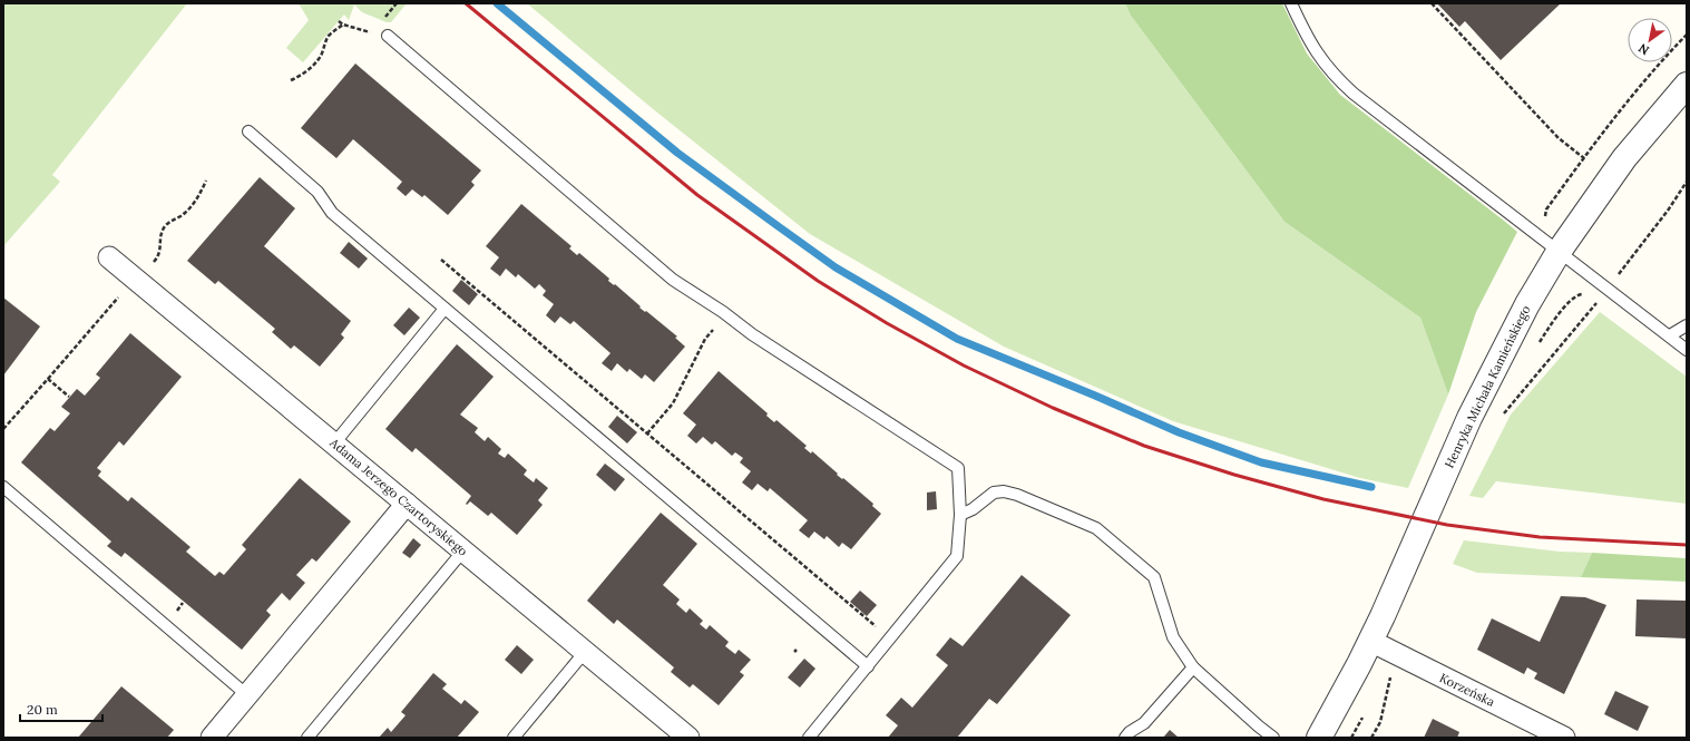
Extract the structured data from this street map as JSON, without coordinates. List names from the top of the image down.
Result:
{
  "streets": {
    "street": ["Henryka Michała Kamieńskiego", "Adama Jerzego Czartoryskiego", "Korzeńska"]
  },
  "crossings": [
    ["Henryka Michała Kamieńskiego", "Korzeńska"]
  ],
  "scale_bar": "20 m",
  "north": "bottom left"
}
